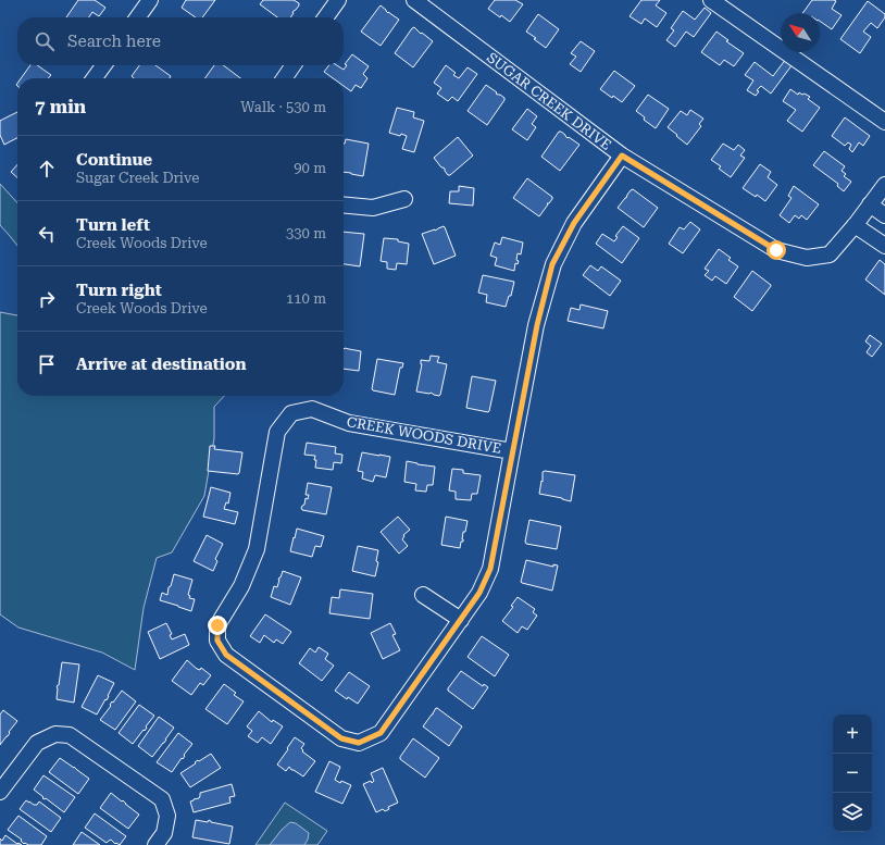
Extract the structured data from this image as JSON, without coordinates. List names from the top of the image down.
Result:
{
  "streets": {
    "street": ["SUGAR CREEK DRIVE", "CREEK WOODS DRIVE"]
  },
  "crossings": [
    ["SUGAR CREEK DRIVE", "CREEK WOODS DRIVE"]
  ],
  "north": "top left",
  "page": {
    "search": "Search here",
    "heading": ["7 min", "Walk · 530 m"],
    "list": [
      ["Continue", "Sugar Creek Drive", "90 m"],
      ["Turn left", "Creek Woods Drive", "330 m"],
      ["Turn right", "Creek Woods Drive", "110 m"],
      "Arrive at destination"
    ],
    "map_buttons": ["+", "−"]
  }
}
